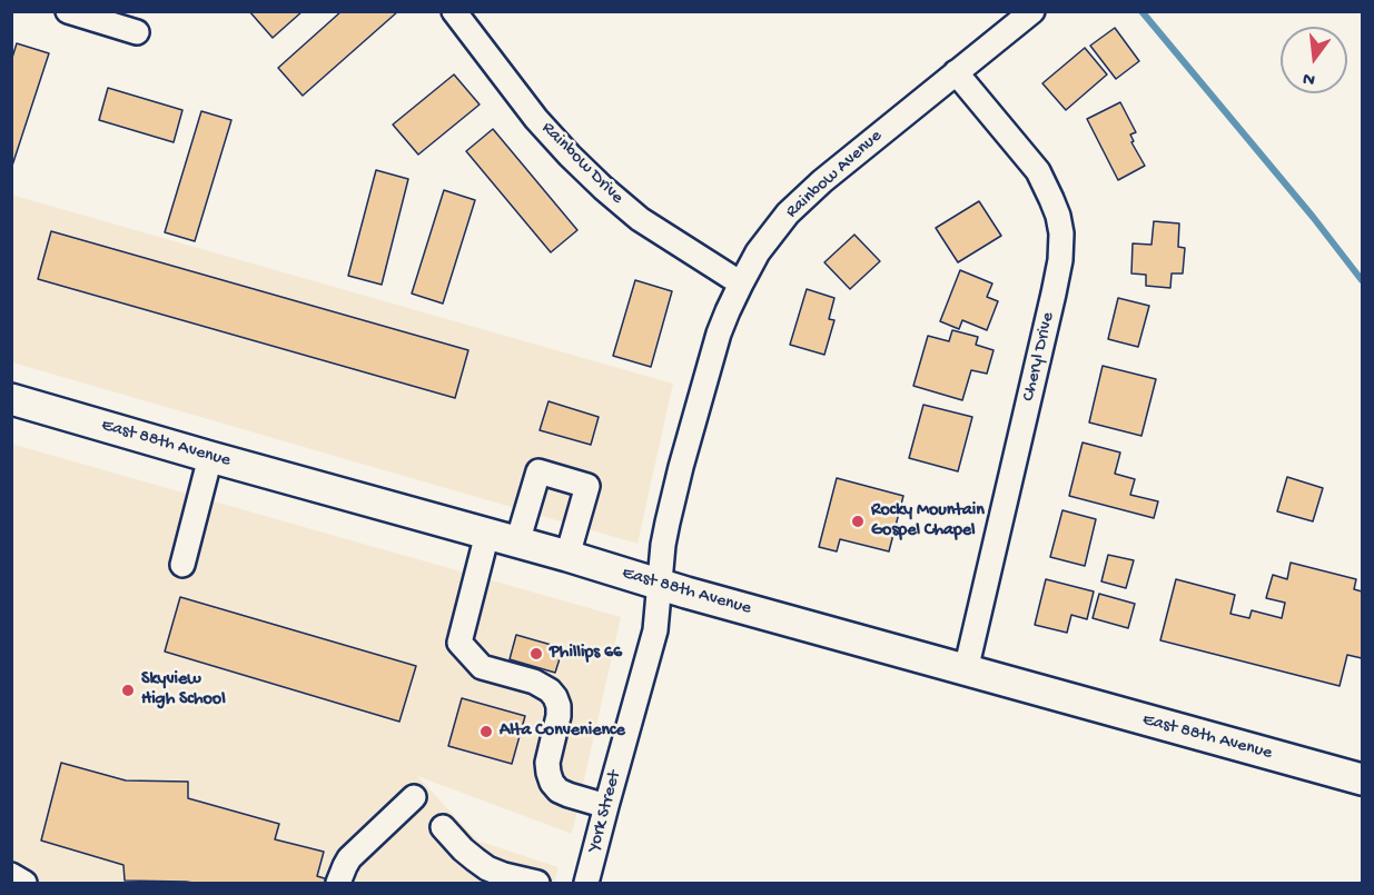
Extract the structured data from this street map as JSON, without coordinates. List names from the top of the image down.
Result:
{
  "streets": {
    "main road": ["East 88th Avenue"],
    "street": [
      "Rainbow Drive",
      "Rainbow Avenue",
      "Cheryl Drive",
      "York Street"
    ]
  },
  "crossings": [
    ["Rainbow Drive", "Rainbow Avenue"],
    ["Rainbow Avenue", "Cheryl Drive"],
    ["Rainbow Avenue", "East 88th Avenue"],
    ["Rainbow Avenue", "York Street"],
    ["Cheryl Drive", "East 88th Avenue"],
    ["East 88th Avenue", "York Street"]
  ],
  "places": [
    "Rocky Mountain Gospel Chapel",
    "Phillips 66",
    "Skyview High School",
    "Alta Convenience"
  ],
  "north": "bottom"
}
